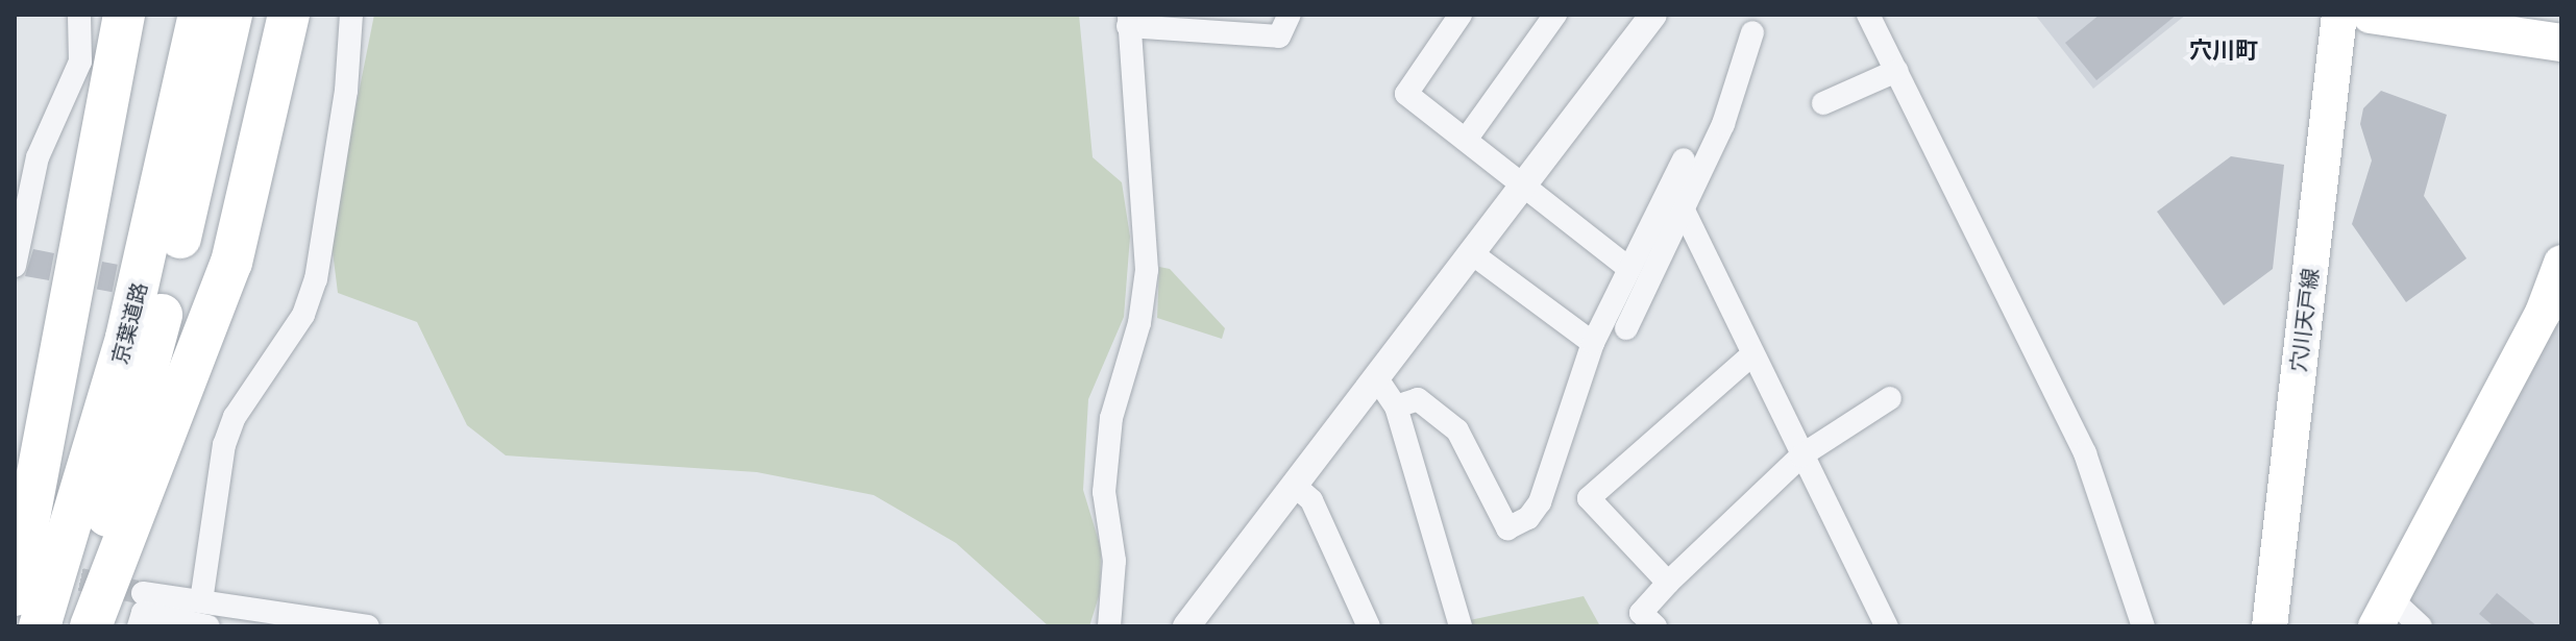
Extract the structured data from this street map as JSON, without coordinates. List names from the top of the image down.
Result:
{
  "streets": {
    "highway": ["京葉道路"],
    "main road": ["穴川天戸線"]
  },
  "districts": ["穴川町"]
}
